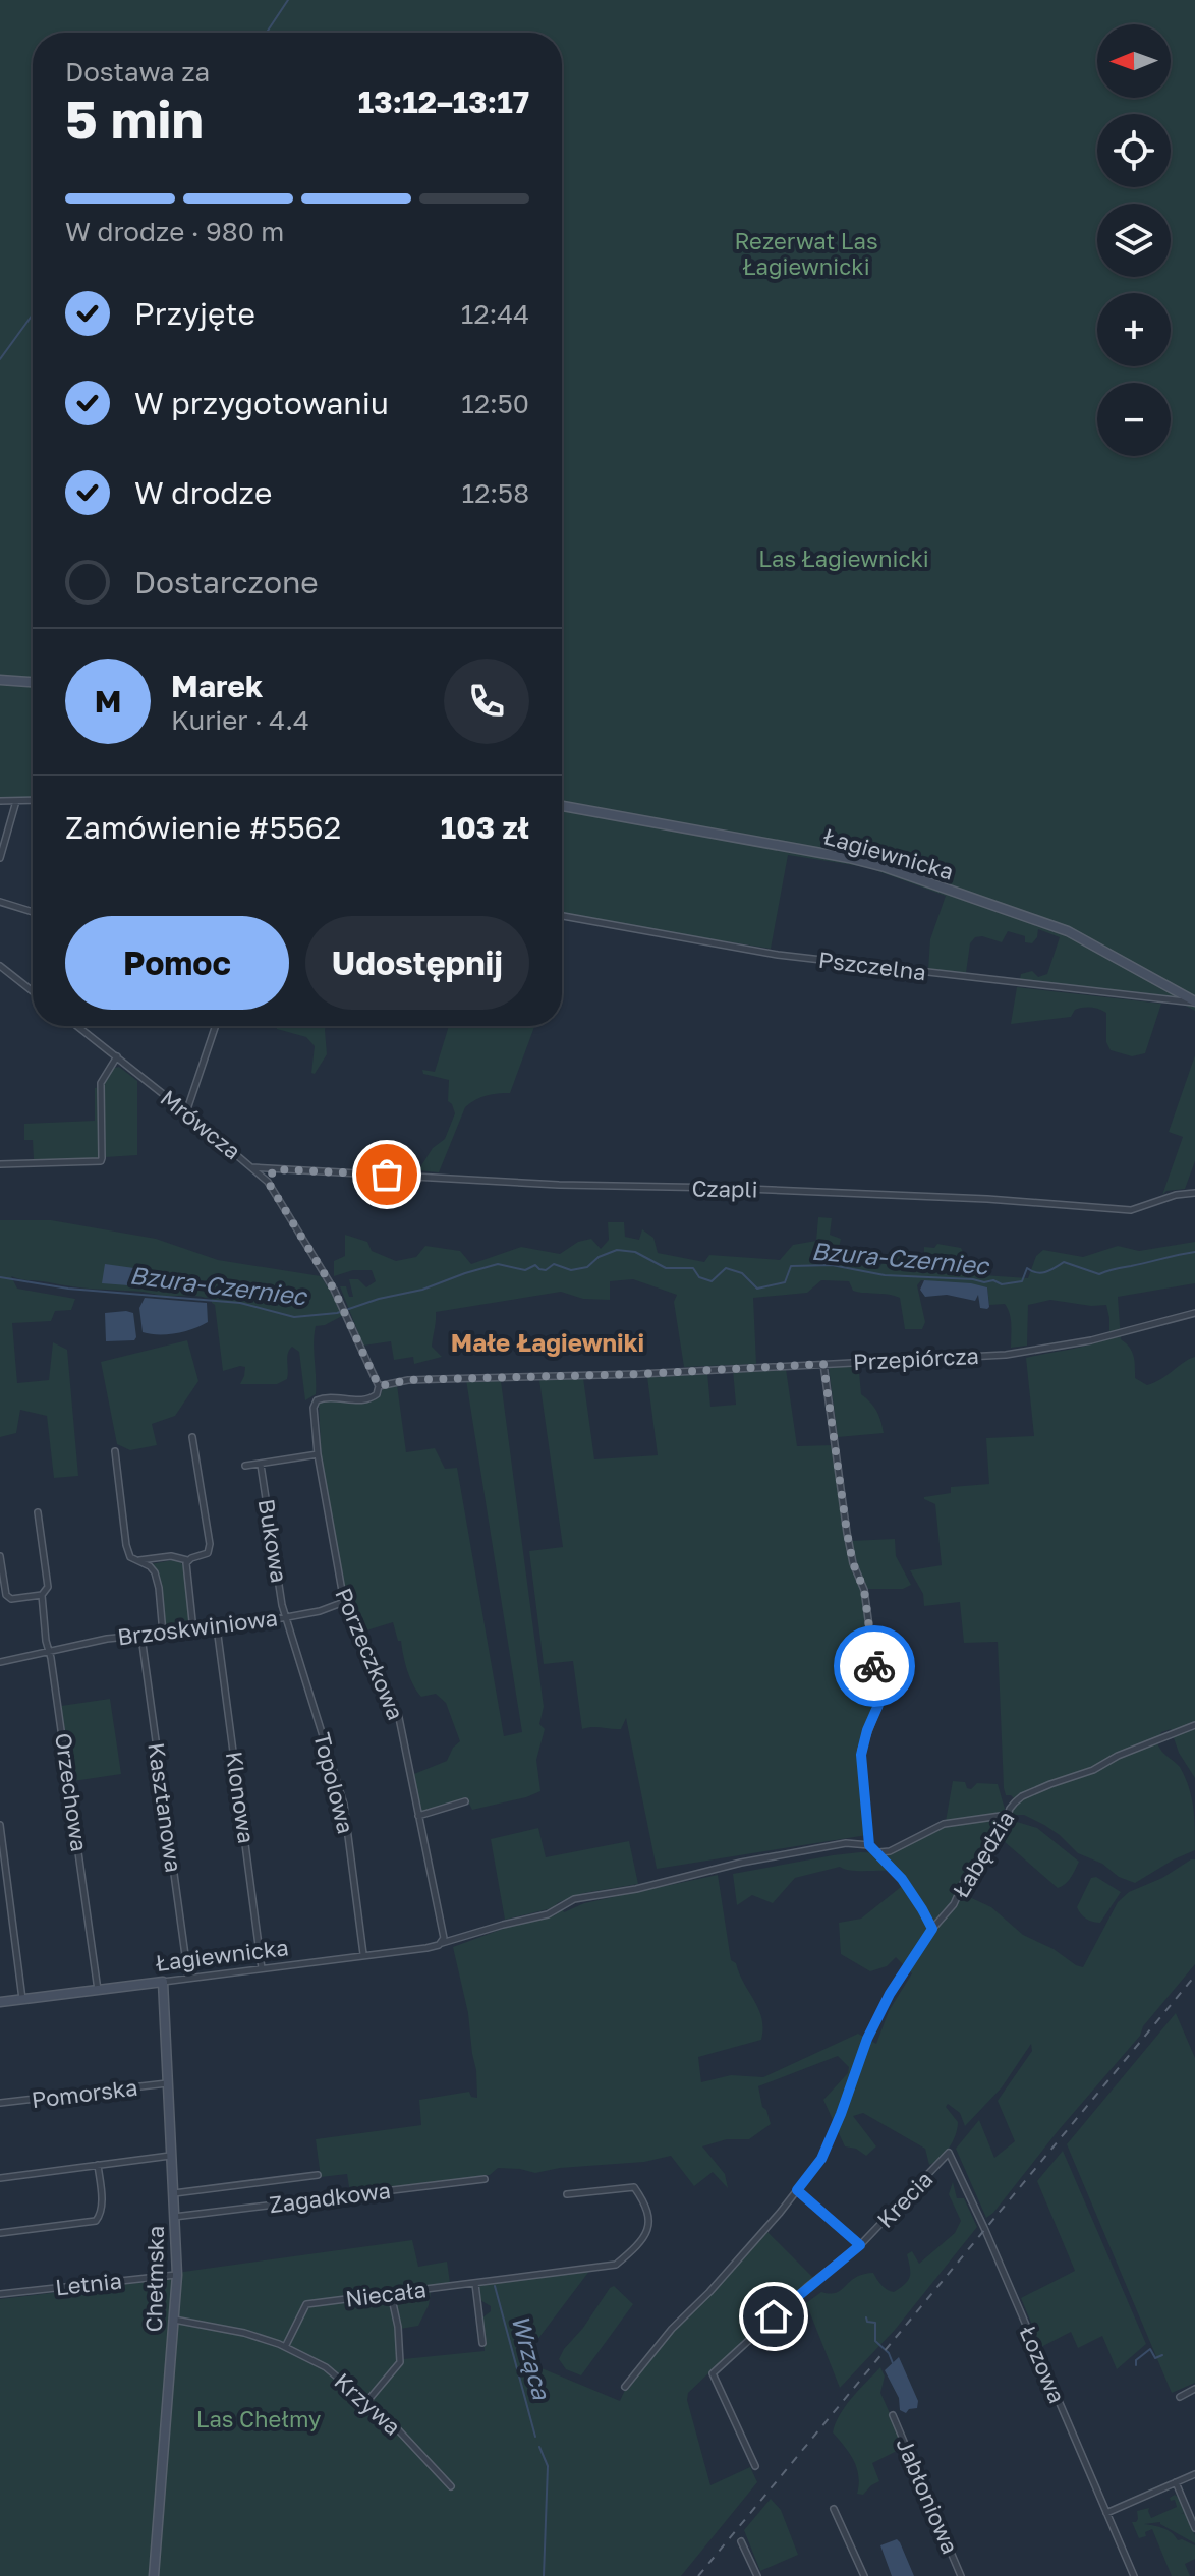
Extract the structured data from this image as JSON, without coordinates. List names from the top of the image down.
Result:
{
  "streets": {
    "street": [
      "Łagiewnicka",
      "Pszczelna",
      "Mrówcza",
      "Czapli",
      "Przepiórcza",
      "Bukowa",
      "Brzoskwiniowa",
      "Porzeczkowa",
      "Topolowa",
      "Orzechowa",
      "Klonowa",
      "Kasztanowa",
      "Łabędzia",
      "Pomorska",
      "Zagadkowa",
      "Krecia",
      "Chełmska",
      "Letnia",
      "Niecała",
      "Łozowa",
      "Krzywa",
      "Jabłoniowa"
    ]
  },
  "crossings": [
    ["Łagiewnicka", "Pszczelna"],
    ["Łagiewnicka", "Porzeczkowa"],
    ["Łagiewnicka", "Topolowa"],
    ["Łagiewnicka", "Orzechowa"],
    ["Łagiewnicka", "Klonowa"],
    ["Łagiewnicka", "Kasztanowa"],
    ["Łagiewnicka", "Chełmska"],
    ["Mrówcza", "Czapli"],
    ["Mrówcza", "Przepiórcza"],
    ["Przepiórcza", "Porzeczkowa"],
    ["Bukowa", "Brzoskwiniowa"],
    ["Bukowa", "Topolowa"],
    ["Brzoskwiniowa", "Porzeczkowa"],
    ["Brzoskwiniowa", "Topolowa"],
    ["Brzoskwiniowa", "Orzechowa"],
    ["Brzoskwiniowa", "Klonowa"],
    ["Brzoskwiniowa", "Kasztanowa"],
    ["Pomorska", "Chełmska"],
    ["Zagadkowa", "Chełmska"],
    ["Krecia", "Łozowa"],
    ["Chełmska", "Letnia"],
    ["Chełmska", "Krzywa"],
    ["Niecała", "Krzywa"]
  ],
  "districts": ["Małe Łagiewniki"],
  "water": ["Bzura-Czerniec", "Wrząca"],
  "parks": ["Rezerwat Las Łagiewnicki", "Las Łagiewnicki", "Las Chełmy"],
  "north": "left",
  "page": {
    "map_buttons": ["+", "−"],
    "heading": ["5 min", "Dostawa za", "13:12–13:17"],
    "panel": [
      "Marek",
      "Kurier · 4.4",
      "Zamówienie #5562",
      "103 zł"
    ],
    "bar": "W drodze · 980 m",
    "list": [
      ["Przyjęte", "12:44"],
      ["W przygotowaniu", "12:50"],
      ["W drodze", "12:58"],
      "Dostarczone"
    ],
    "round": "M",
    "buttons": ["Pomoc", "Udostępnij"]
  }
}
